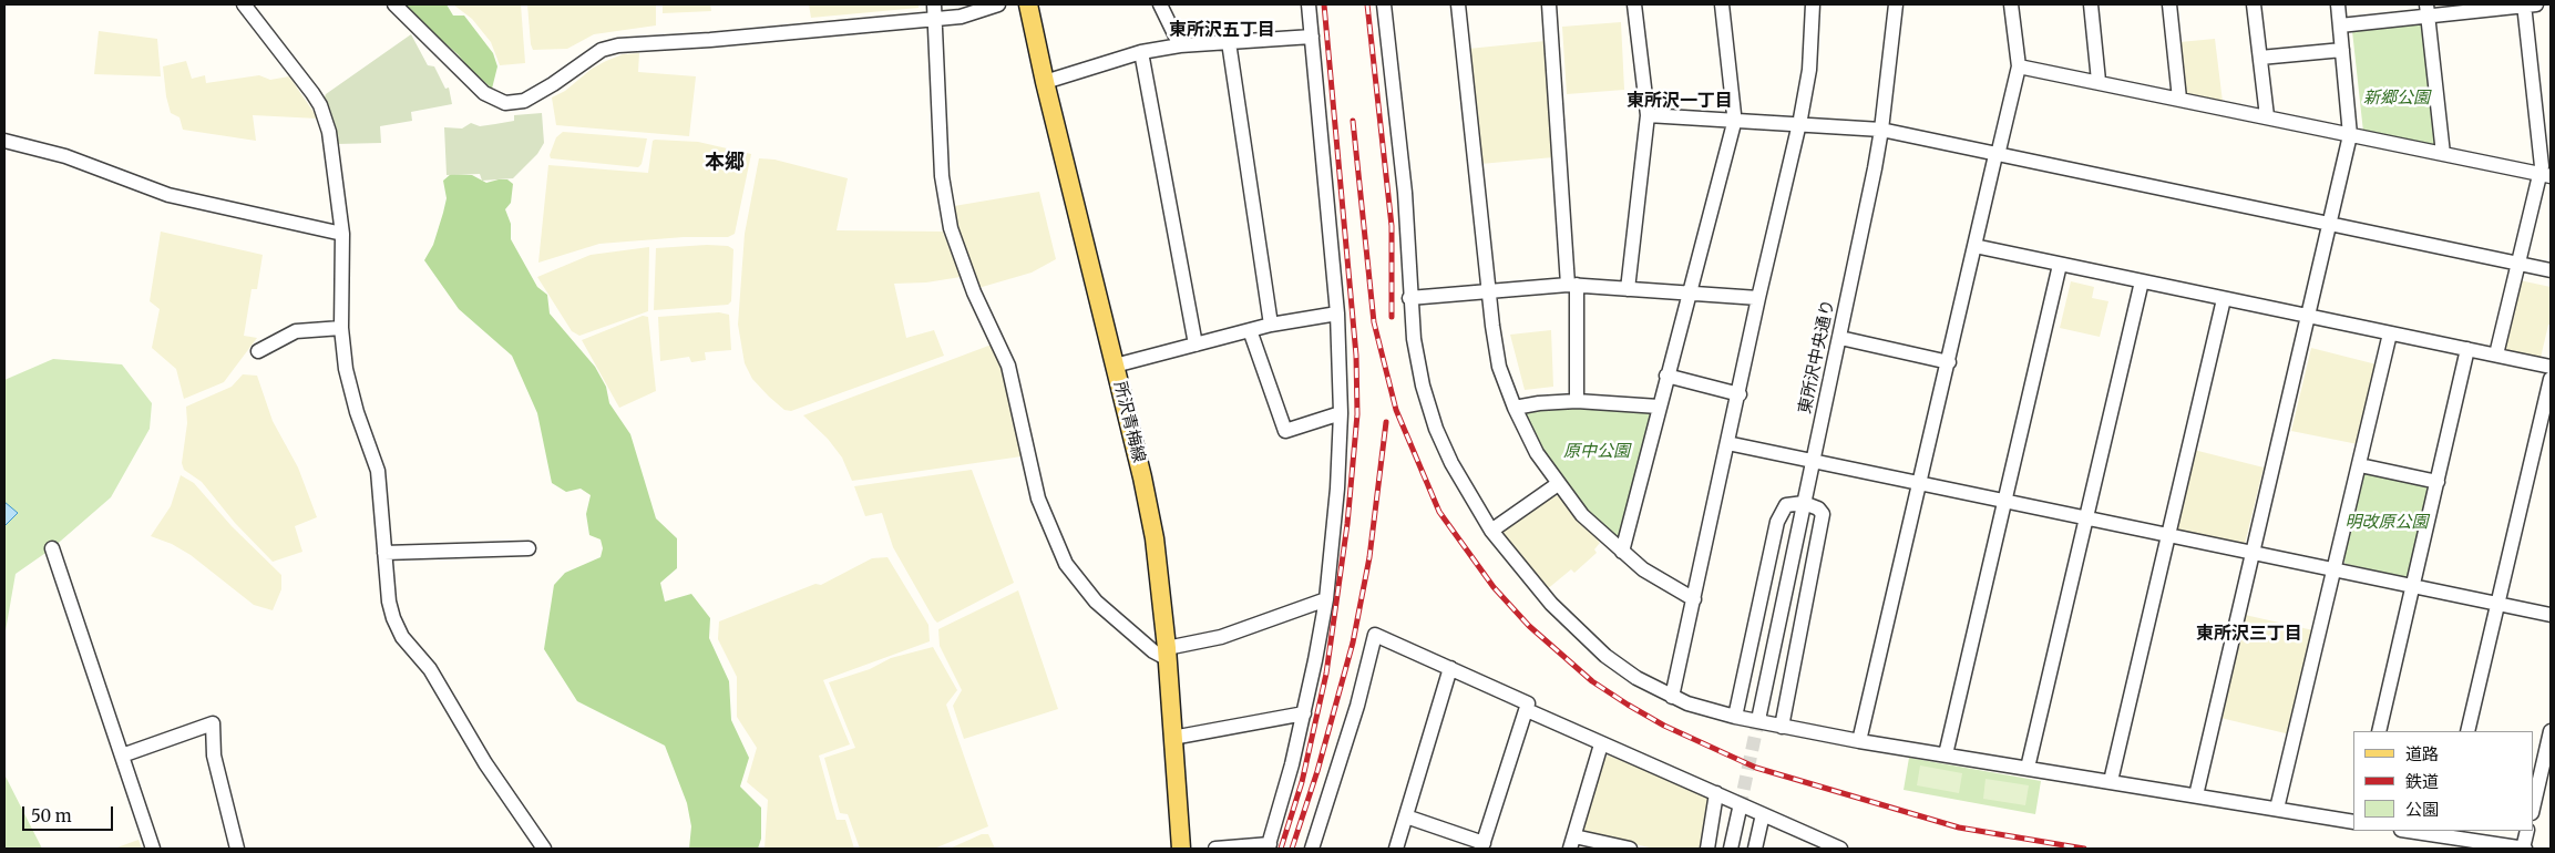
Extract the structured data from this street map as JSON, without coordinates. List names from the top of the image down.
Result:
{
  "streets": {
    "main road": ["所沢青梅線"],
    "street": ["東所沢中央通り"]
  },
  "districts": [
    "東所沢五丁目",
    "東所沢一丁目",
    "本郷",
    "東所沢三丁目"
  ],
  "parks": ["新郷公園", "原中公園", "明改原公園"],
  "legend": ["道路", "鉄道", "公園"],
  "scale_bar": "50 m"
}
